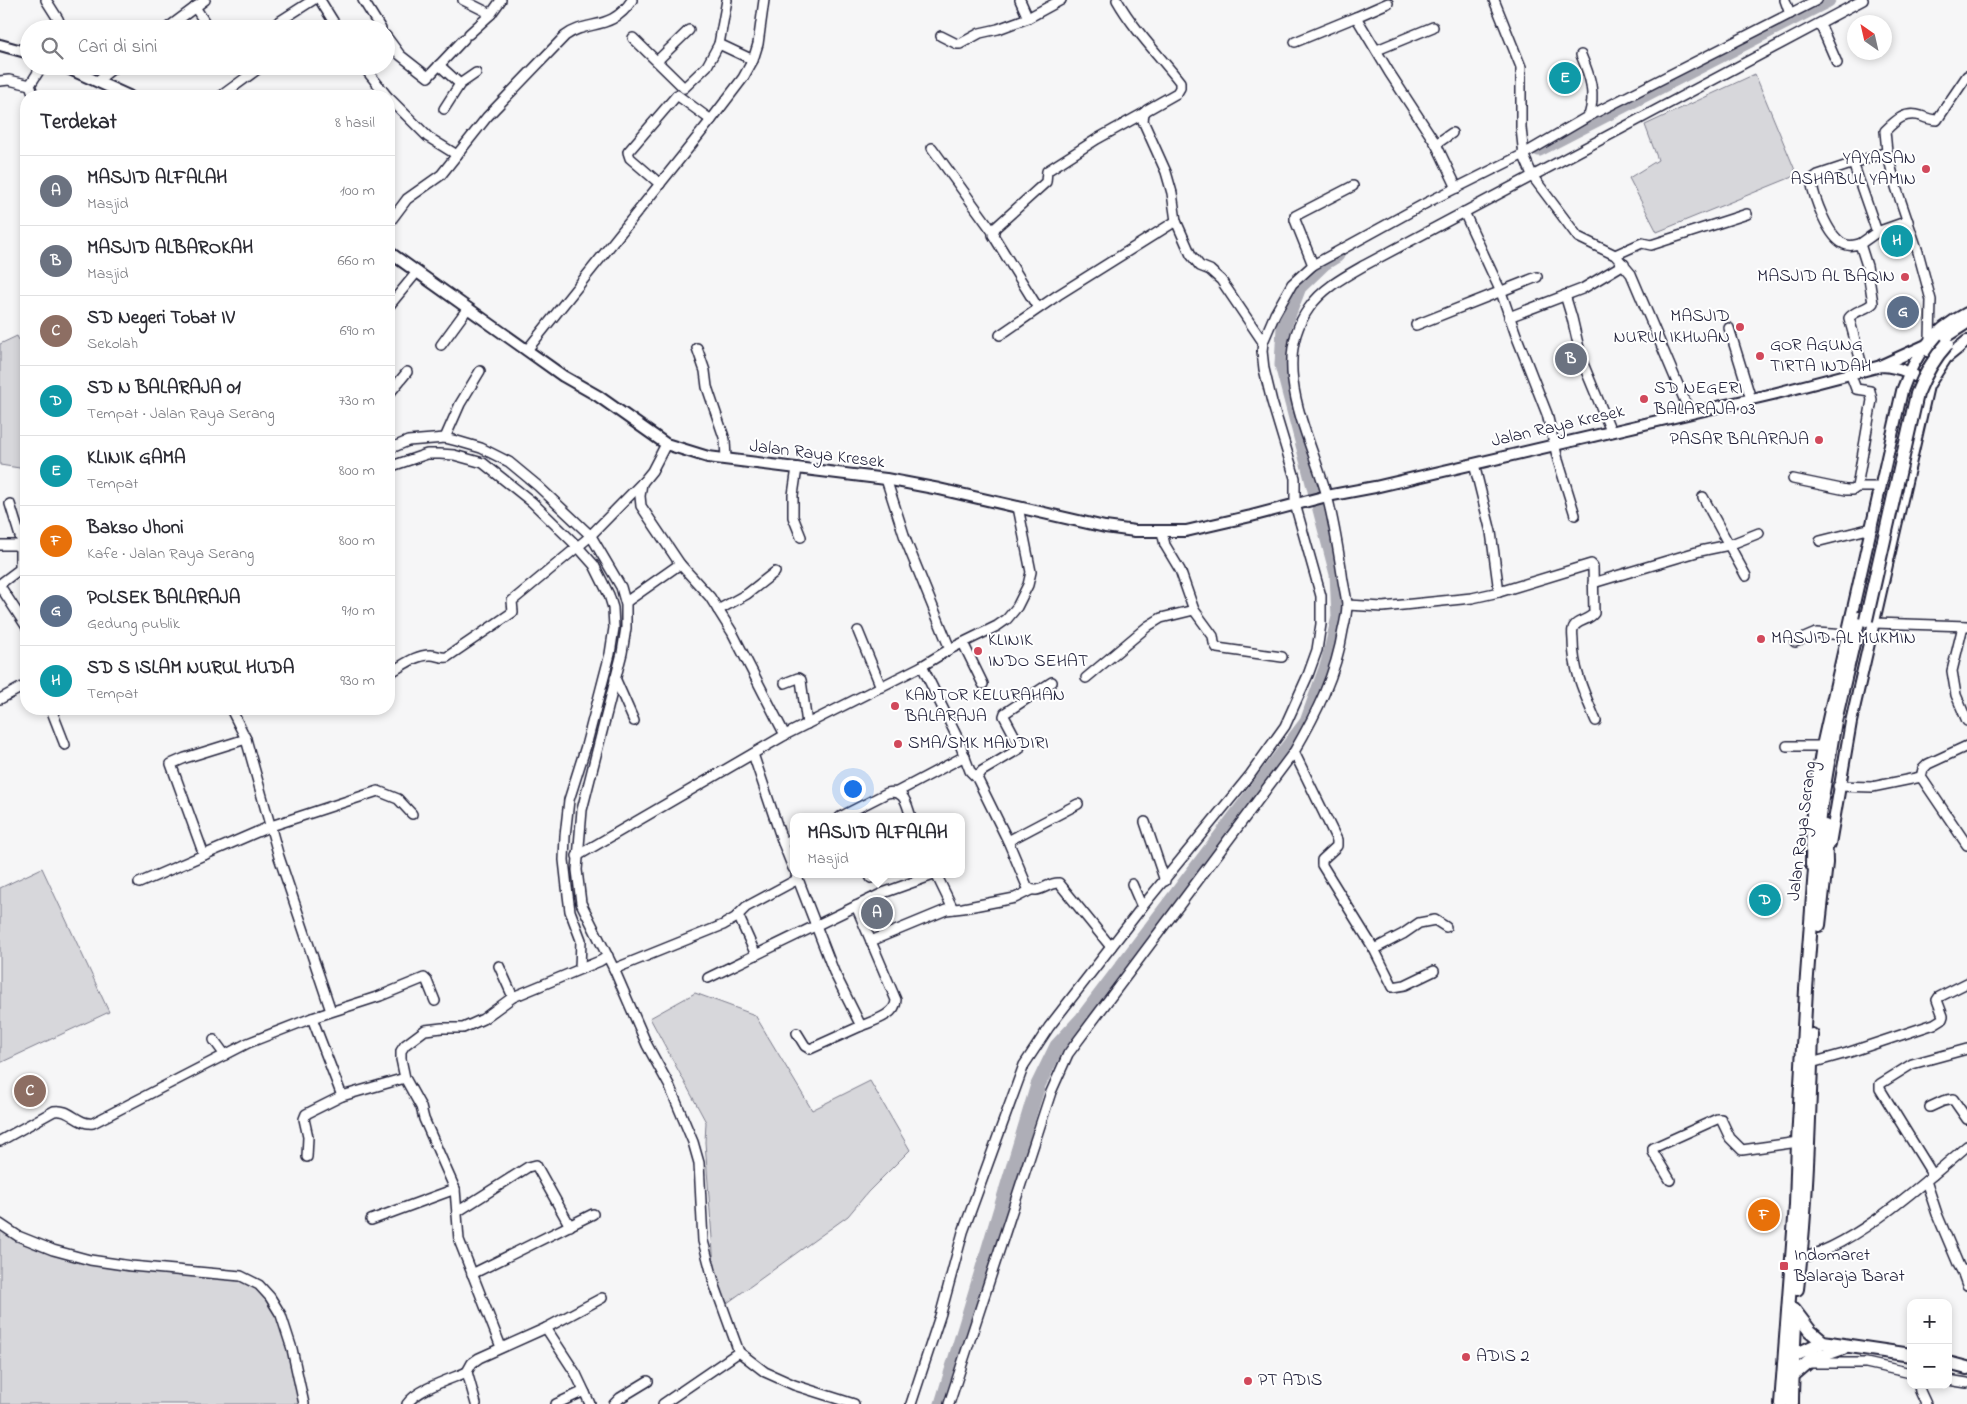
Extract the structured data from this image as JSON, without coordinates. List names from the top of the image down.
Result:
{
  "streets": {
    "highway": ["Jalan Raya Serang"],
    "main road": ["Jalan Raya Kresek"]
  },
  "places": {
    "other": [
      "YAYASAN ASHABUL YAMIN",
      "MASJID AL BAQIN",
      "MASJID NURUL IKHWAN",
      "GOR AGUNG TIRTA INDAH",
      "SD NEGERI BALARAJA 03",
      "PASAR BALARAJA",
      "MASJID AL MUKMIN",
      "KLINIK INDO SEHAT",
      "KANTOR KELURAHAN BALARAJA",
      "SMA/SMK MANDIRI",
      "ADIS 2",
      "PT ADIS"
    ],
    "transit": ["Indomaret Balaraja Barat"]
  },
  "north": "top left",
  "page": {
    "search": "Cari di sini",
    "pins": [
      "E",
      "H",
      "G",
      "B",
      "D",
      "A",
      "C",
      "F"
    ],
    "heading": ["Terdekat", "8 hasil"],
    "list": [
      {
        "mark": "A",
        "name": "MASJID ALFALAH",
        "note": "Masjid",
        "value": "100 m"
      },
      {
        "mark": "B",
        "name": "MASJID ALBAROKAH",
        "note": "Masjid",
        "value": "660 m"
      },
      {
        "mark": "C",
        "name": "SD Negeri Tobat IV",
        "note": "Sekolah",
        "value": "690 m"
      },
      {
        "mark": "D",
        "name": "SD N BALARAJA 01",
        "note": "Tempat · Jalan Raya Serang",
        "value": "730 m"
      },
      {
        "mark": "E",
        "name": "KLINIK GAMA",
        "note": "Tempat",
        "value": "800 m"
      },
      {
        "mark": "F",
        "name": "Bakso Jhoni",
        "note": "Kafe · Jalan Raya Serang",
        "value": "800 m"
      },
      {
        "mark": "G",
        "name": "POLSEK BALARAJA",
        "note": "Gedung publik",
        "value": "910 m"
      },
      {
        "mark": "H",
        "name": "SD S ISLAM NURUL HUDA",
        "note": "Tempat",
        "value": "930 m"
      }
    ],
    "popup": ["MASJID ALFALAH", "Masjid"],
    "map_buttons": ["+", "−"]
  }
}
